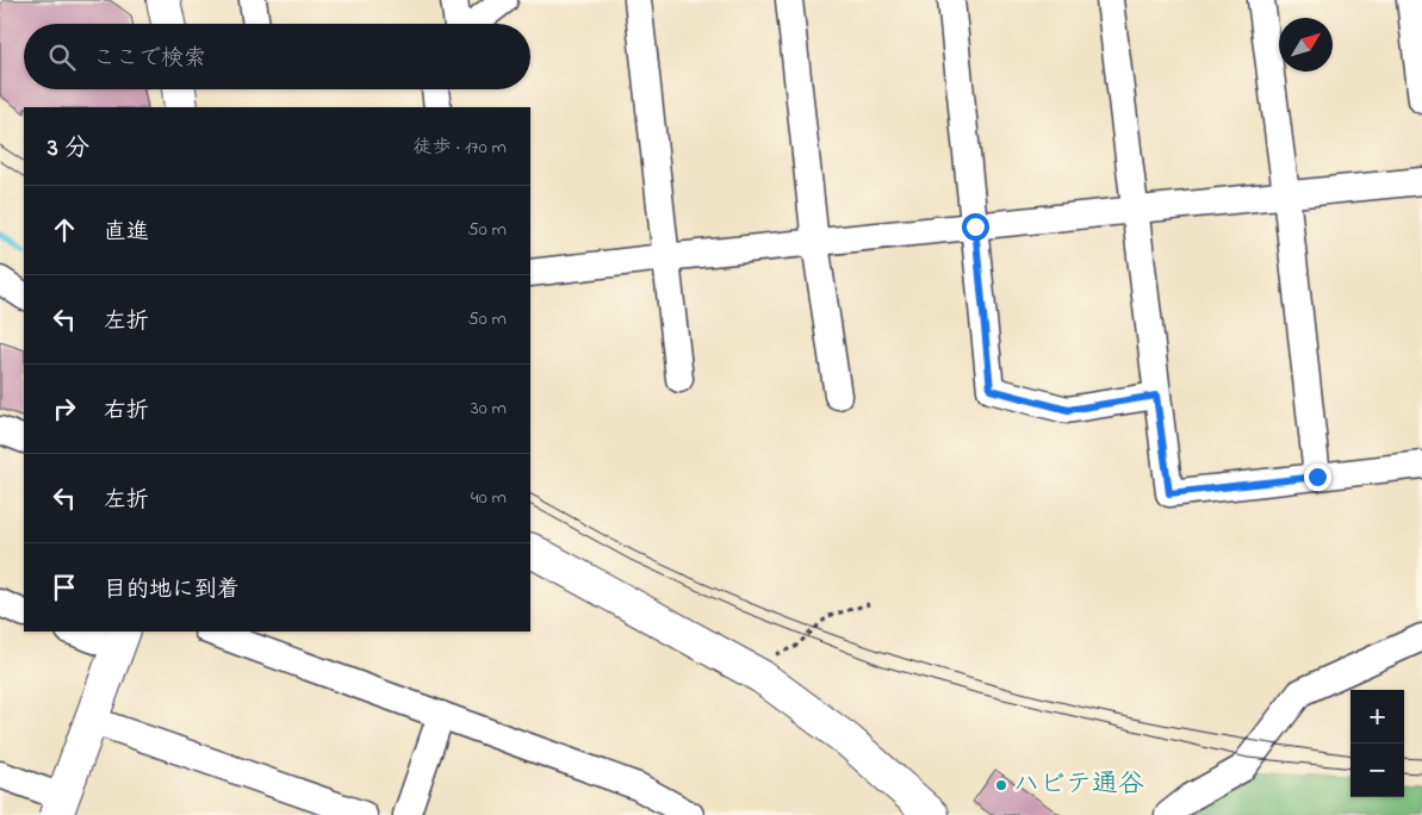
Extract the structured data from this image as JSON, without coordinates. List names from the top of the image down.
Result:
{
  "places": ["ハビテ通谷"],
  "north": "top right",
  "page": {
    "search": "ここで検索",
    "heading": ["3 分", "徒歩 · 170 m"],
    "list": [
      ["直進", "50 m"],
      ["左折", "50 m"],
      ["右折", "30 m"],
      ["左折", "40 m"],
      "目的地に到着"
    ],
    "map_buttons": ["+", "−"]
  }
}
